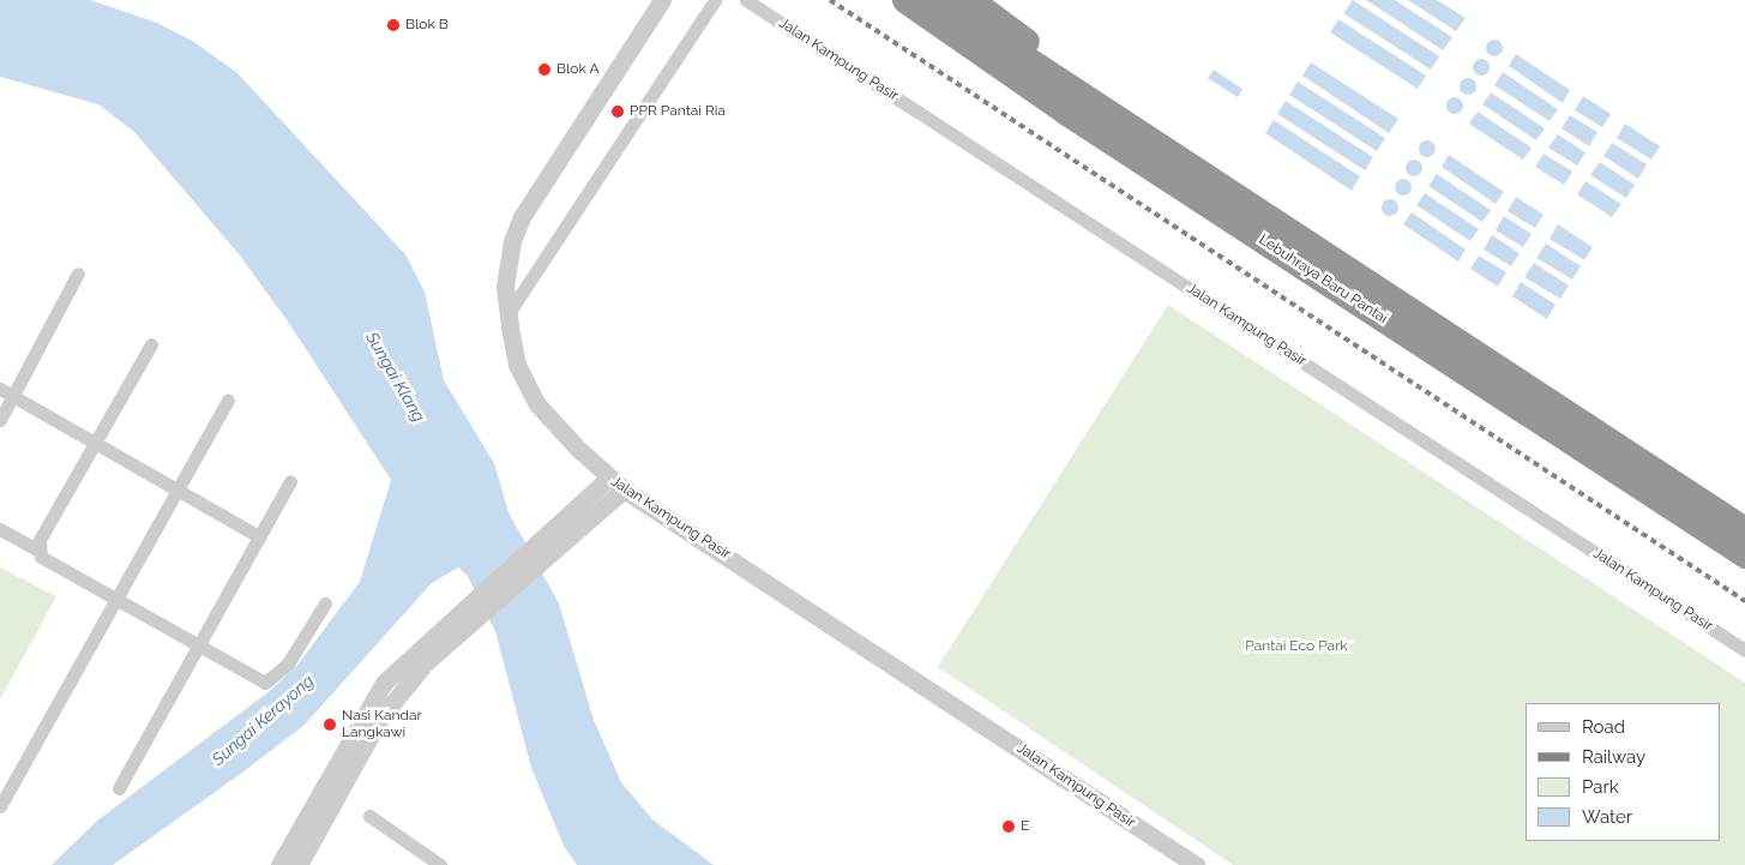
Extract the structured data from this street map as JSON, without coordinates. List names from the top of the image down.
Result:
{
  "streets": {
    "highway": ["Lebuhraya Baru Pantai"],
    "street": ["Jalan Kampung Pasir"]
  },
  "water": ["Sungai Klang", "Sungai Kerayong"],
  "parks": ["Pantai Eco Park"],
  "places": [
    "Blok B",
    "Blok A",
    "PPR Pantai Ria",
    "Nasi Kandar Langkawi",
    "E"
  ],
  "legend": [
    "Road",
    "Railway",
    "Park",
    "Water"
  ]
}
